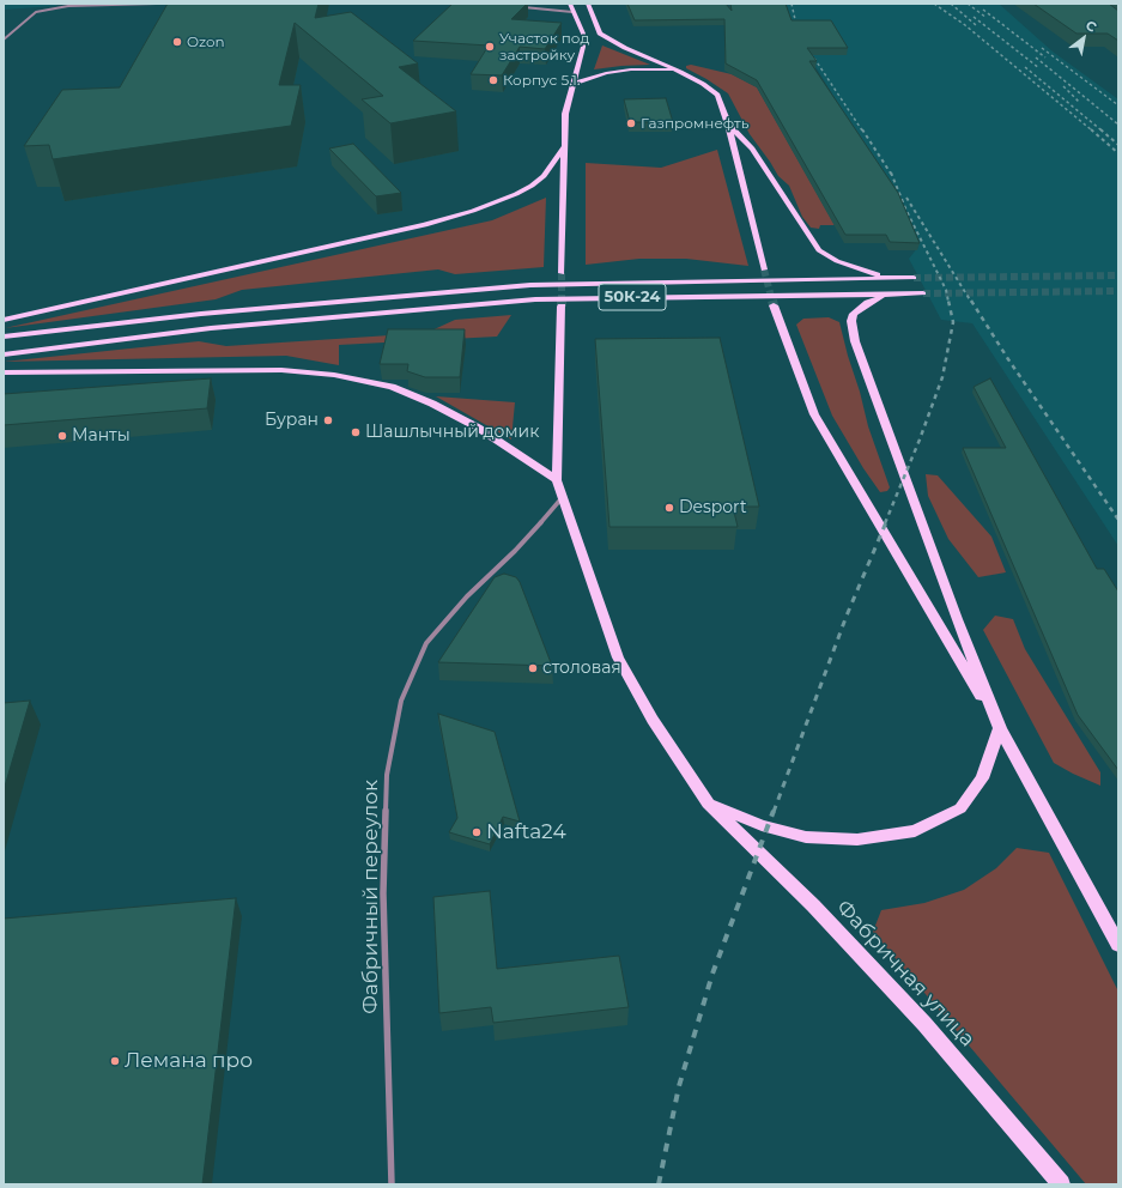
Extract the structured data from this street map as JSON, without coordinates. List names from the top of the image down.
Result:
{
  "streets": {
    "main road": ["50К-24", "Фабричная улица"],
    "street": ["Фабричный переулок"]
  },
  "crossings": [
    ["Фабричный переулок", "Фабричная улица"]
  ],
  "places": [
    "Ozon",
    "Участок под застройку",
    "Корпус 5.1.",
    "Газпромнефть",
    "Буран",
    "Шашлычный домик",
    "Манты",
    "Desport",
    "столовая",
    "Nafta24",
    "Лемана про"
  ],
  "north": "top right"
}
